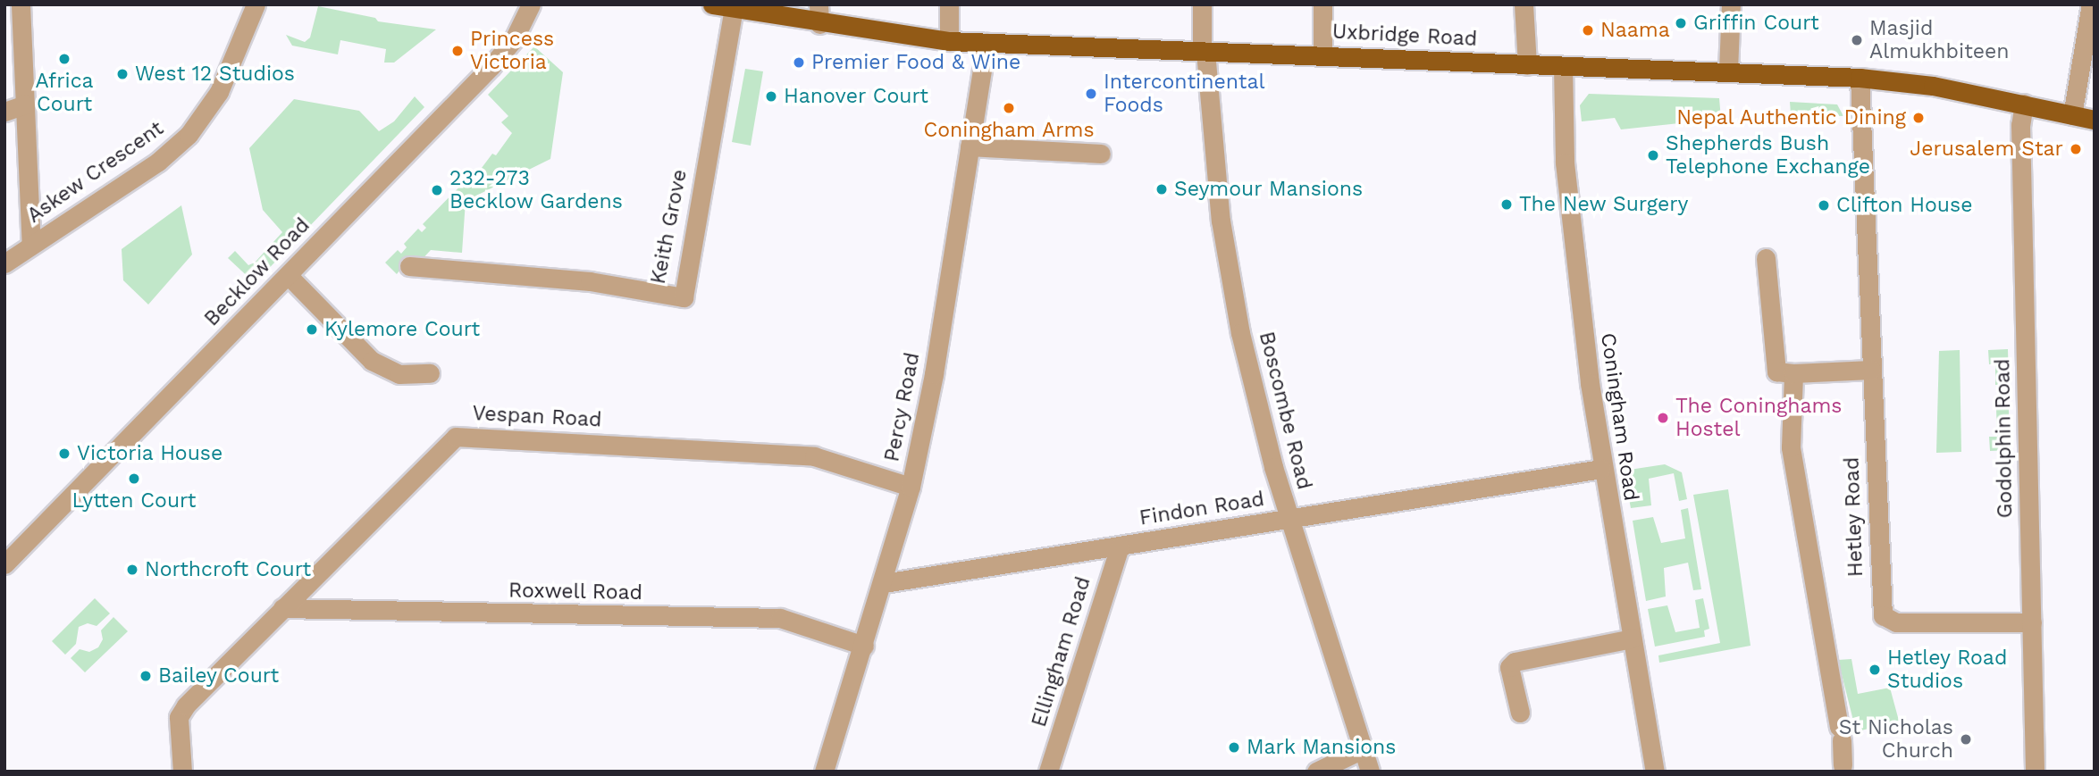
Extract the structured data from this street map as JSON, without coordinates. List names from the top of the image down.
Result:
{
  "streets": {
    "main road": ["Uxbridge Road"],
    "street": [
      "Askew Crescent",
      "Keith Grove",
      "Becklow Road",
      "Percy Road",
      "Boscombe Road",
      "Vespan Road",
      "Coningham Road",
      "Godolphin Road",
      "Findon Road",
      "Hetley Road",
      "Roxwell Road",
      "Ellingham Road"
    ]
  },
  "crossings": [
    ["Uxbridge Road", "Keith Grove"],
    ["Uxbridge Road", "Percy Road"],
    ["Uxbridge Road", "Boscombe Road"],
    ["Uxbridge Road", "Coningham Road"],
    ["Uxbridge Road", "Godolphin Road"],
    ["Uxbridge Road", "Hetley Road"],
    ["Percy Road", "Vespan Road"],
    ["Percy Road", "Findon Road"],
    ["Percy Road", "Roxwell Road"],
    ["Boscombe Road", "Findon Road"],
    ["Vespan Road", "Roxwell Road"],
    ["Coningham Road", "Findon Road"],
    ["Godolphin Road", "Hetley Road"],
    ["Findon Road", "Ellingham Road"]
  ],
  "places": [
    "Griffin Court",
    "Naama",
    "Masjid Almukhbiteen",
    "Princess Victoria",
    "Africa Court",
    "Premier Food & Wine",
    "West 12 Studios",
    "Intercontinental Foods",
    "Hanover Court",
    "Coningham Arms",
    "Nepal Authentic Dining",
    "Jerusalem Star",
    "Shepherds Bush Telephone Exchange",
    "Seymour Mansions",
    "232-273 Becklow Gardens",
    "The New Surgery",
    "Clifton House",
    "Kylemore Court",
    "The Coninghams Hostel",
    "Victoria House",
    "Lytten Court",
    "Northcroft Court",
    "Hetley Road Studios",
    "Bailey Court",
    "St Nicholas Church",
    "Mark Mansions"
  ]
}
